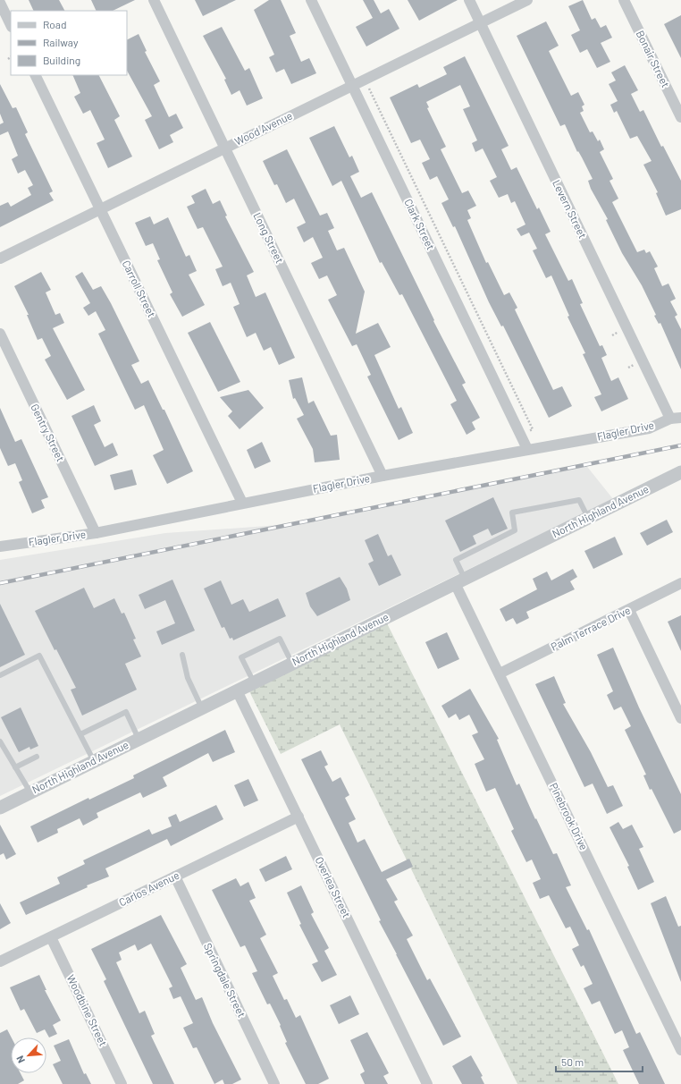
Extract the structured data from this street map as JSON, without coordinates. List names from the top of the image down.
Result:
{
  "streets": {
    "street": [
      "Bonair Street",
      "Wood Avenue",
      "Levern Street",
      "Clark Street",
      "Long Street",
      "Carroll Street",
      "Flagler Drive",
      "Gentry Street",
      "North Highland Avenue",
      "Palm Terrace Drive",
      "Pinebrook Drive",
      "Overlea Street",
      "Carlos Avenue",
      "Springdale Street",
      "Woodbine Street"
    ]
  },
  "crossings": [
    ["Wood Avenue", "Levern Street"],
    ["Wood Avenue", "Clark Street"],
    ["Wood Avenue", "Long Street"],
    ["Wood Avenue", "Carroll Street"],
    ["Levern Street", "Flagler Drive"],
    ["Clark Street", "Flagler Drive"],
    ["Long Street", "Flagler Drive"],
    ["Carroll Street", "Flagler Drive"],
    ["Flagler Drive", "Gentry Street"],
    ["North Highland Avenue", "Pinebrook Drive"],
    ["North Highland Avenue", "Overlea Street"],
    ["Palm Terrace Drive", "Pinebrook Drive"],
    ["Overlea Street", "Carlos Avenue"],
    ["Carlos Avenue", "Springdale Street"],
    ["Carlos Avenue", "Woodbine Street"]
  ],
  "legend": ["Road", "Railway", "Building"],
  "scale_bar": "50 m",
  "north": "bottom left"
}
